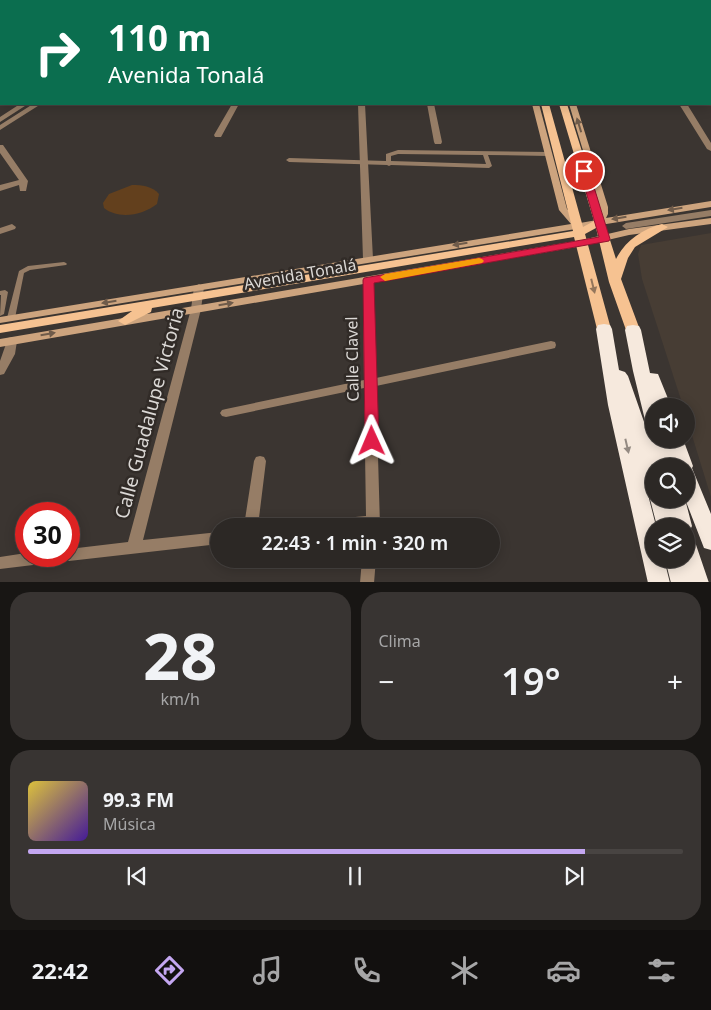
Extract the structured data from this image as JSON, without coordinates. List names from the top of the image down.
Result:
{
  "streets": {
    "main road": ["Avenida Tonalá"],
    "street": ["Calle Clavel", "Calle Guadalupe Victoria"]
  },
  "crossings": [
    ["Avenida Tonalá", "Calle Clavel"],
    ["Avenida Tonalá", "Calle Guadalupe Victoria"]
  ],
  "page": {
    "turn": ["110 m", "Avenida Tonalá"],
    "limit": "30",
    "trip": "22:43 · 1 min · 320 m",
    "tile": [
      ["28", "km/h"],
      "Clima"
    ],
    "heat": ["−", "19°", "+"],
    "song": ["99.3 FM", "Música"],
    "tabs": "22:42"
  }
}
